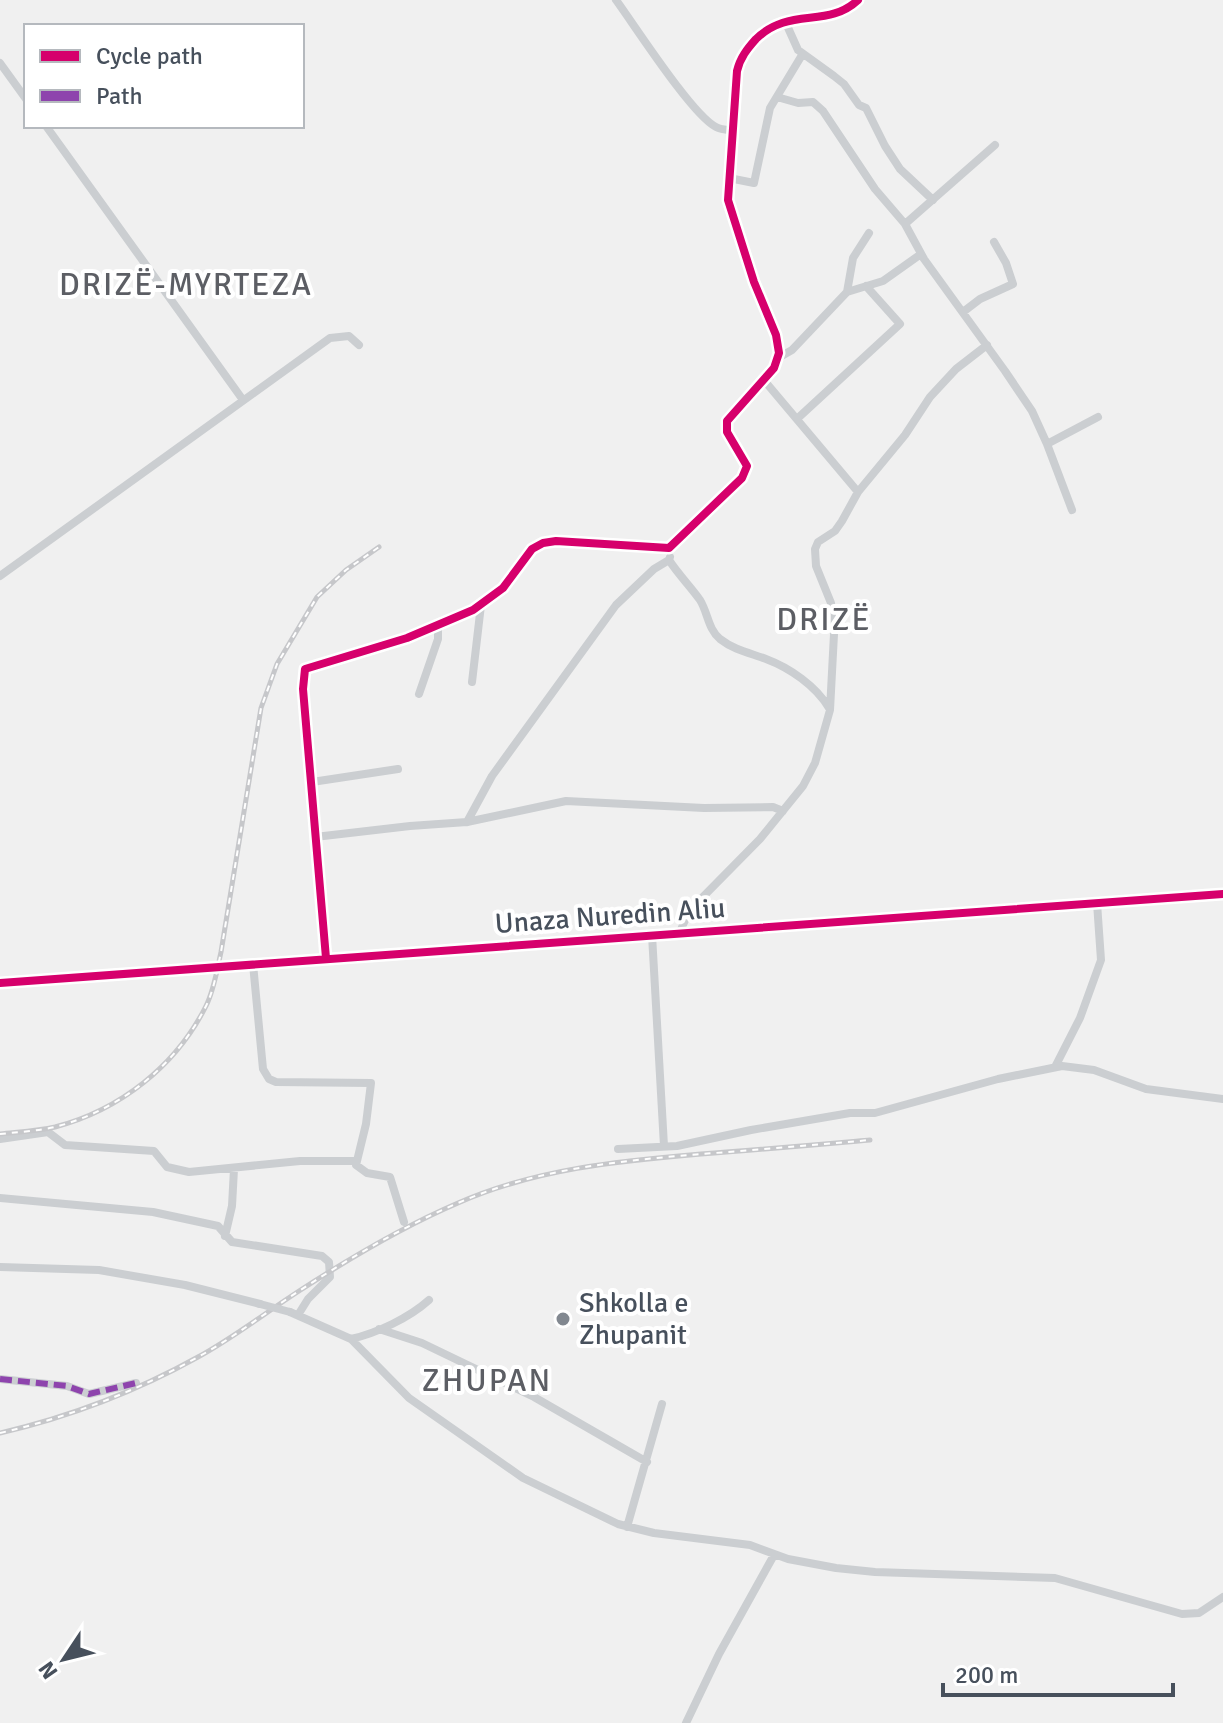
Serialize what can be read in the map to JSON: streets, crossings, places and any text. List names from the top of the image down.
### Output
{
  "streets": {
    "main road": ["Unaza Nuredin Aliu"]
  },
  "districts": ["DRIZË-MYRTEZA", "DRIZË", "ZHUPAN"],
  "places": ["Shkolla e Zhupanit"],
  "legend": ["Cycle path", "Path"],
  "scale_bar": "200 m",
  "north": "bottom left"
}
